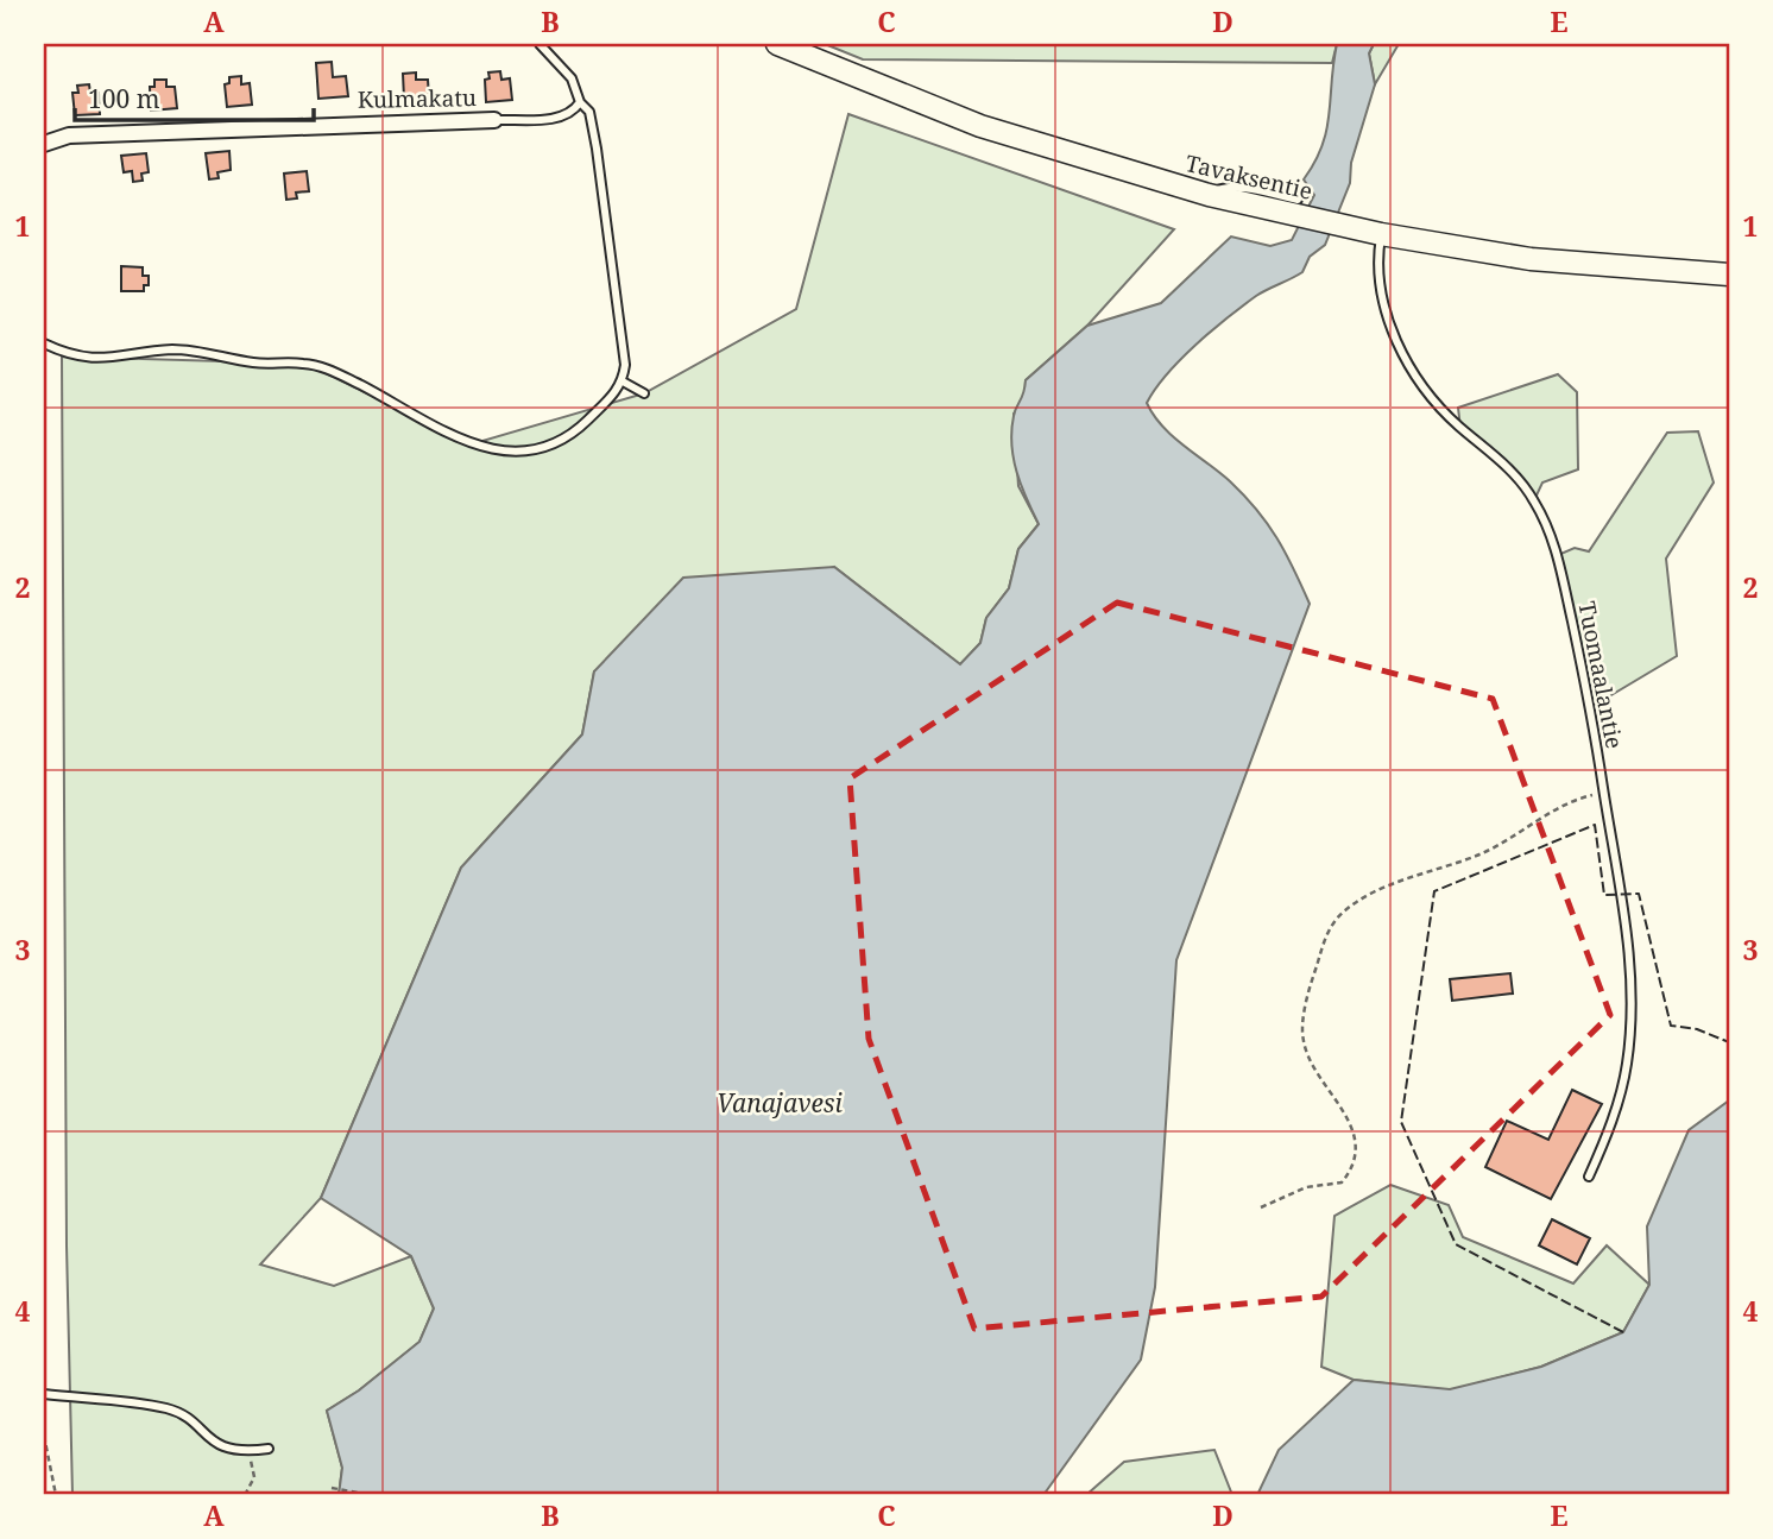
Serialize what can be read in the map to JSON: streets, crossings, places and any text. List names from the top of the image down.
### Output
{
  "streets": {
    "main road": ["Tavaksentie"],
    "street": ["Kulmakatu"],
    "lane": ["Tuomaalantie"]
  },
  "crossings": [
    ["Tavaksentie", "Tuomaalantie"]
  ],
  "water": ["Vanajavesi"],
  "scale_bar": "100 m",
  "grid": {
    "columns": [
      "A",
      "B",
      "C",
      "D",
      "E"
    ],
    "rows": [
      "1",
      "2",
      "3",
      "4"
    ]
  }
}
